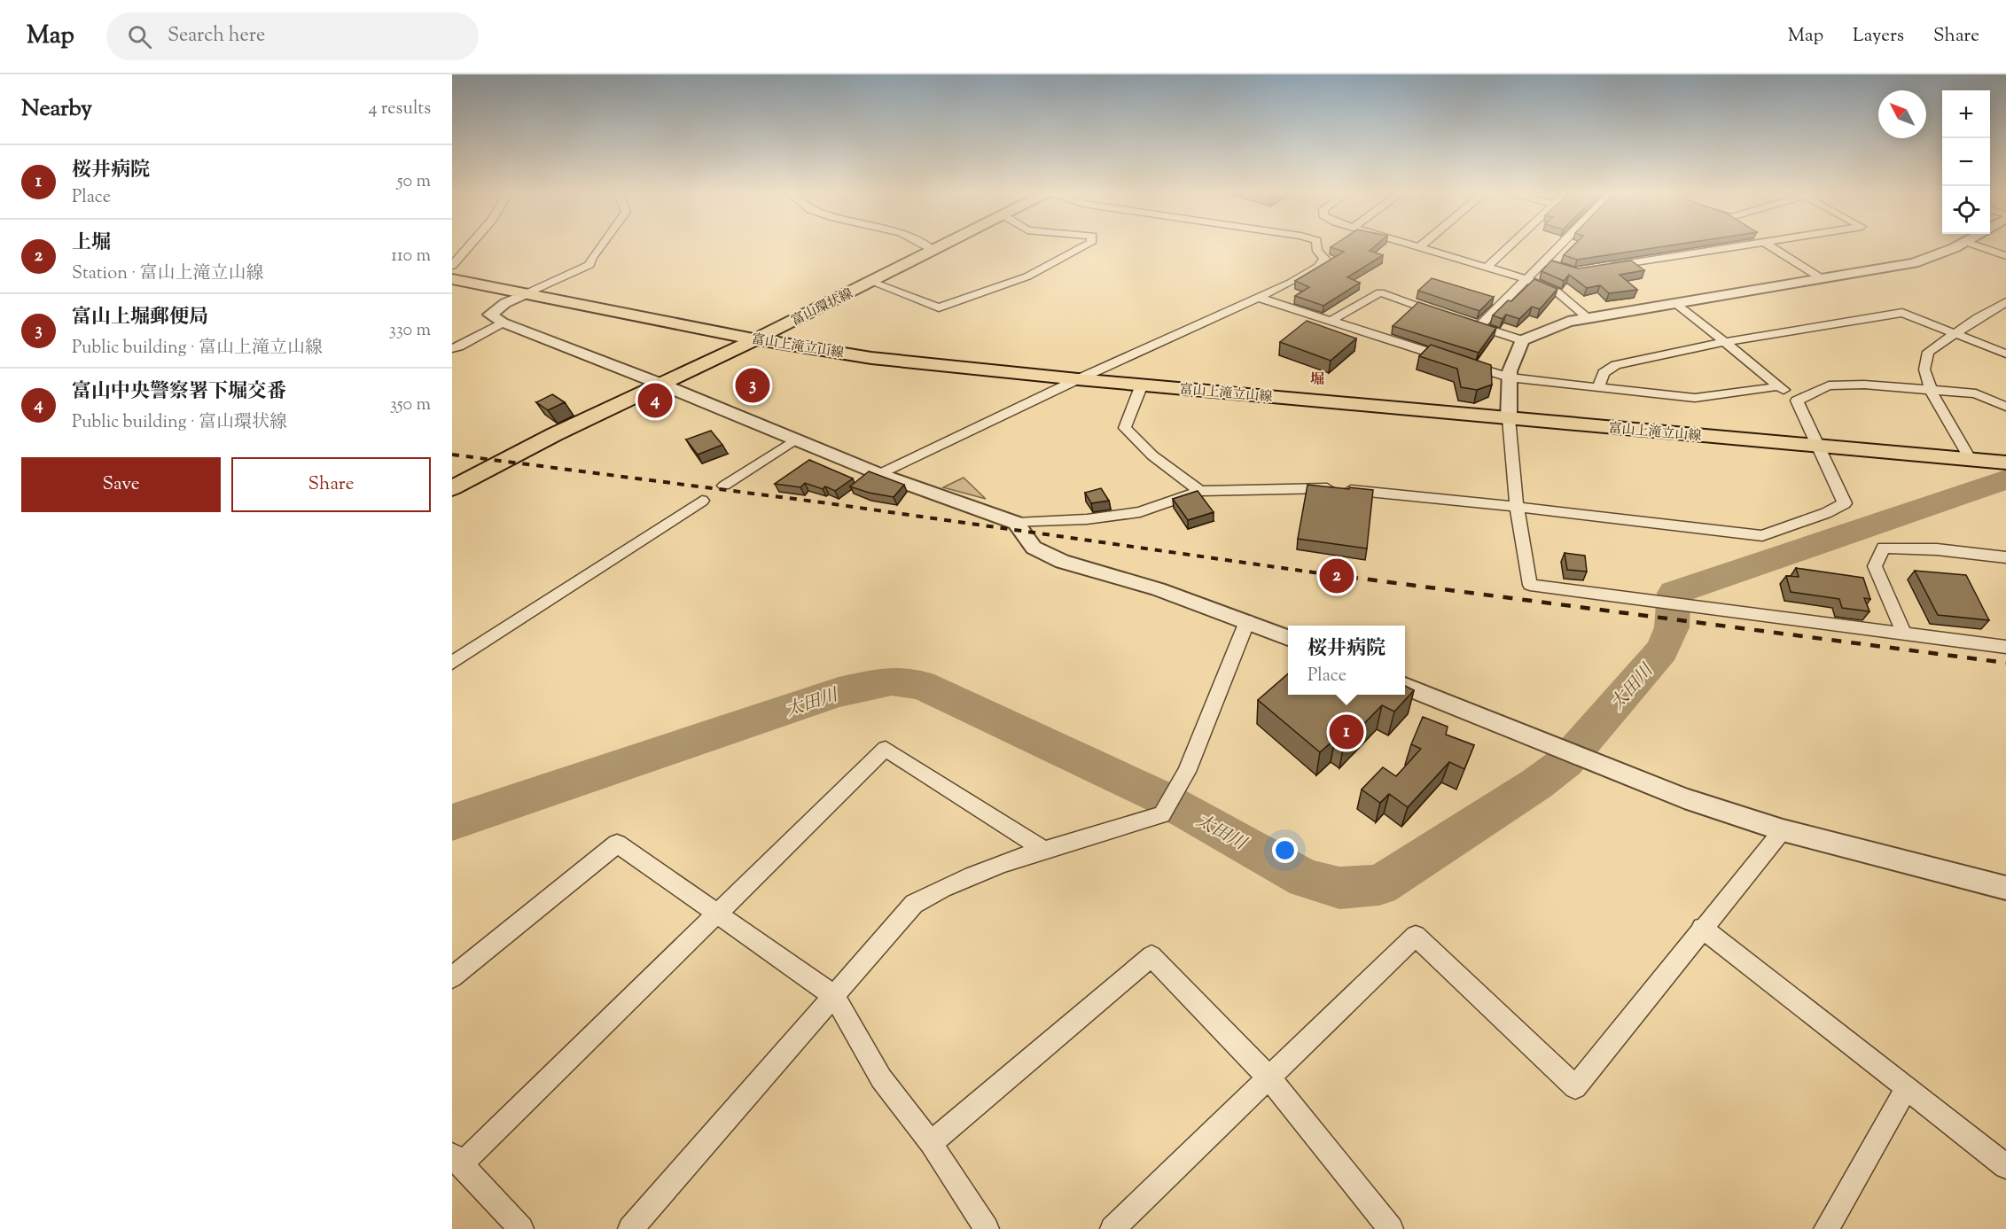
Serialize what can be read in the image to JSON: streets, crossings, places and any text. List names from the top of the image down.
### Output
{
  "streets": {
    "main road": ["富山環状線", "富山上滝立山線"]
  },
  "crossings": [
    ["富山環状線", "富山上滝立山線"]
  ],
  "districts": ["堀"],
  "water": ["太田川"],
  "north": "top left",
  "page": {
    "header": "Map",
    "search": "Search here",
    "nav": ["Map", "Layers", "Share"],
    "heading": ["Nearby", "4 results"],
    "map_buttons": ["+", "−"],
    "list": [
      {
        "mark": "1",
        "name": "桜井病院",
        "note": "Place",
        "value": "50 m"
      },
      {
        "mark": "2",
        "name": "上堀",
        "note": "Station · 富山上滝立山線",
        "value": "110 m"
      },
      {
        "mark": "3",
        "name": "富山上堀郵便局",
        "note": "Public building · 富山上滝立山線",
        "value": "330 m"
      },
      {
        "mark": "4",
        "name": "富山中央警察署下堀交番",
        "note": "Public building · 富山環状線",
        "value": "350 m"
      }
    ],
    "pins": [
      "3",
      "4",
      "2",
      "1"
    ],
    "buttons": ["Save", "Share"],
    "popup": ["桜井病院", "Place"]
  }
}
